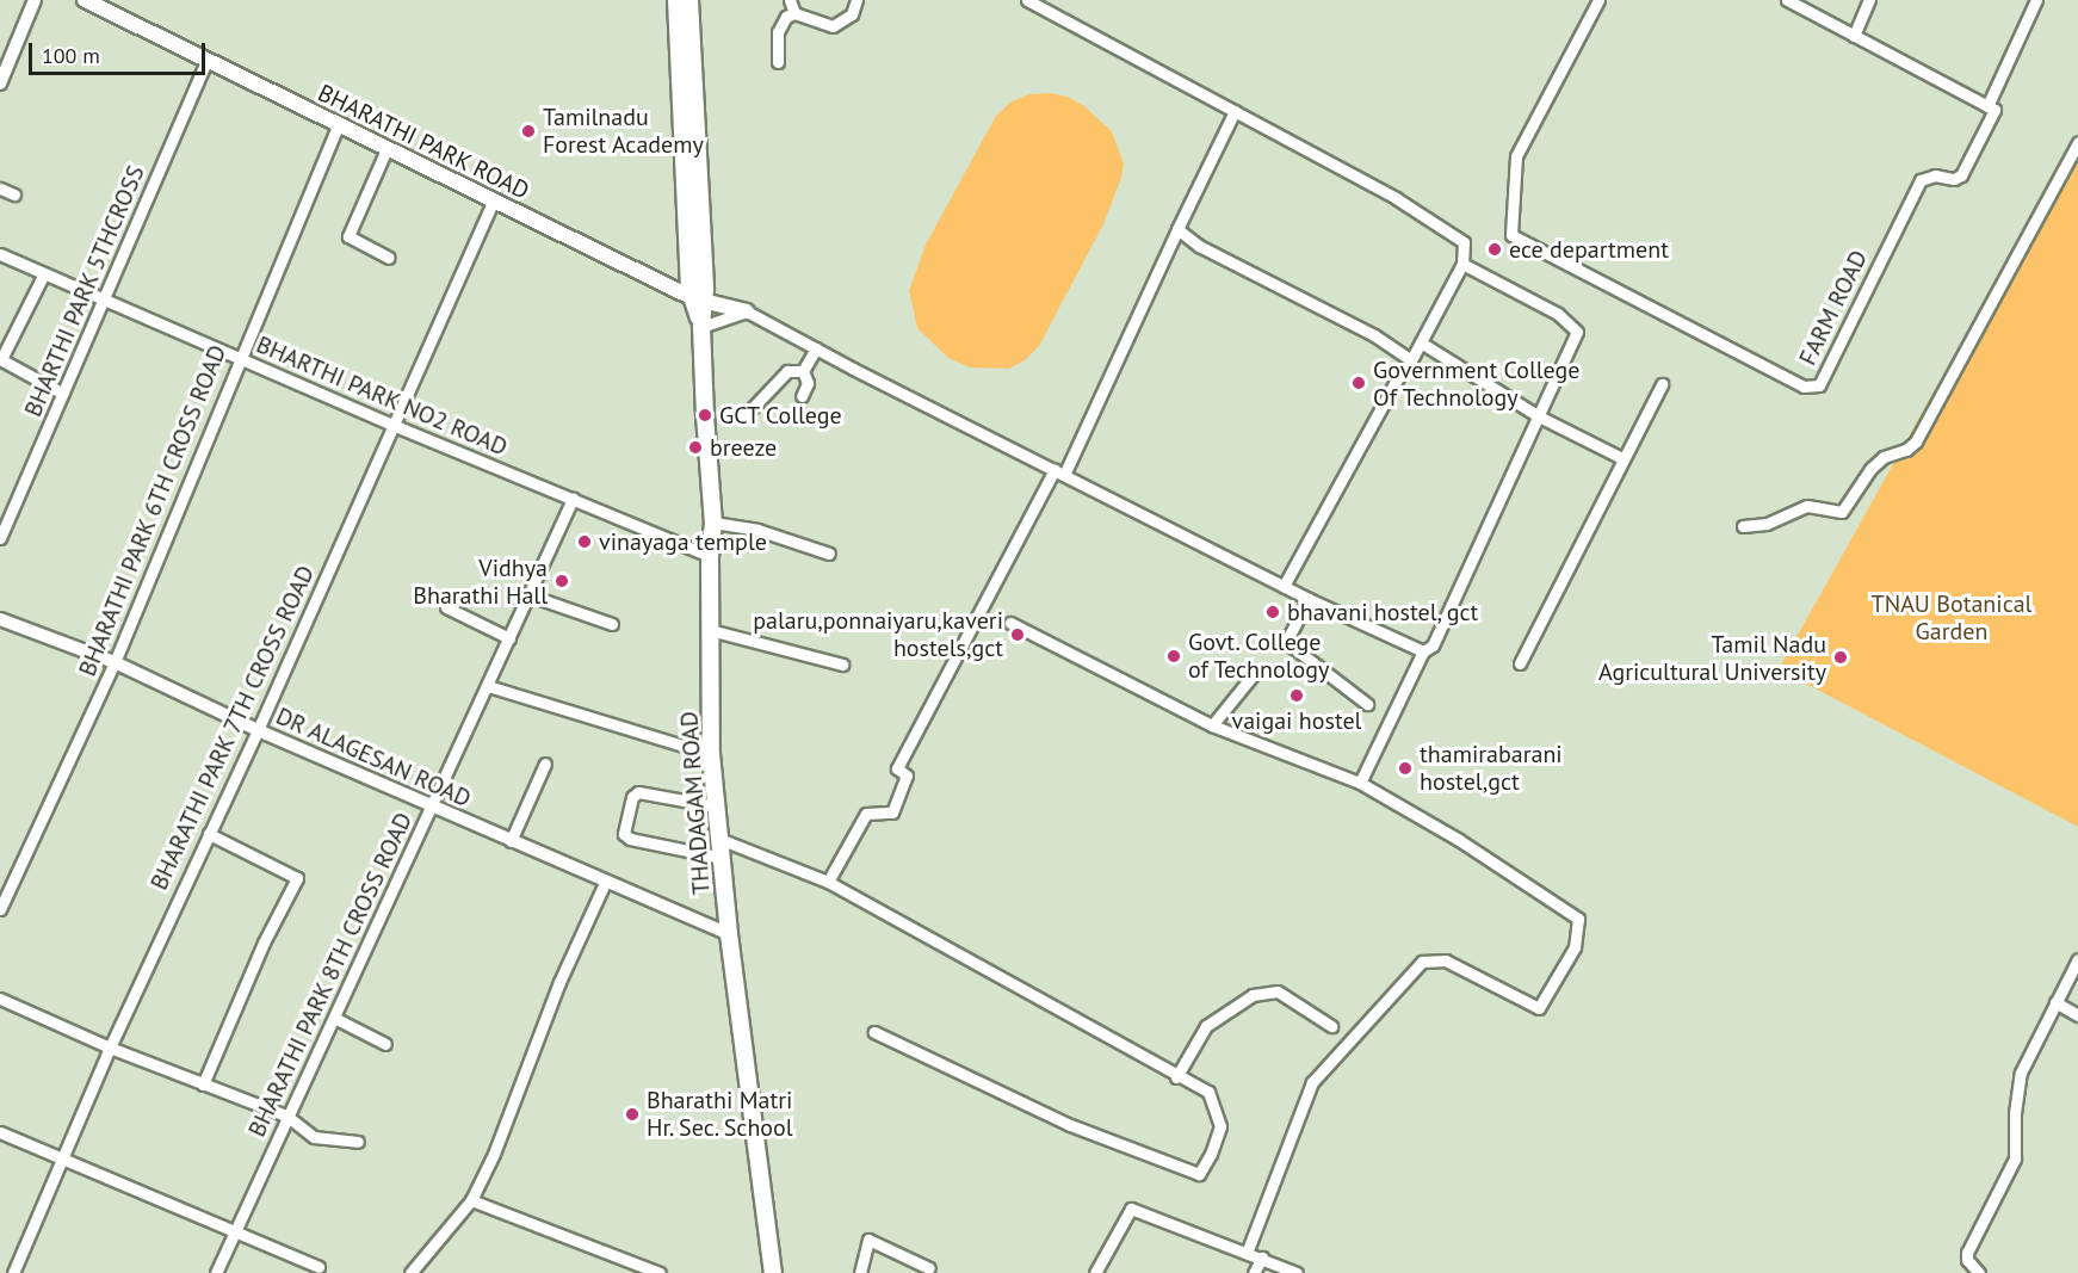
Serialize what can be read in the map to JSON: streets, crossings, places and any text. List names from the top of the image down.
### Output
{
  "streets": {
    "main road": ["BHARATHI PARK ROAD", "THADAGAM ROAD"],
    "street": [
      "BHARTHI PARK 5THCROSS",
      "FARM ROAD",
      "BHARTHI PARK NO2 ROAD",
      "BHARATHI PARK 6TH CROSS ROAD",
      "BHARATHI PARK 7TH CROSS ROAD",
      "DR ALAGESAN ROAD",
      "BHARATHI PARK 8TH CROSS ROAD"
    ]
  },
  "crossings": [
    ["BHARATHI PARK ROAD", "BHARTHI PARK 5THCROSS"],
    ["BHARATHI PARK ROAD", "BHARATHI PARK 6TH CROSS ROAD"],
    ["BHARATHI PARK ROAD", "BHARATHI PARK 7TH CROSS ROAD"],
    ["BHARATHI PARK ROAD", "THADAGAM ROAD"],
    ["BHARTHI PARK 5THCROSS", "BHARTHI PARK NO2 ROAD"],
    ["BHARTHI PARK NO2 ROAD", "BHARATHI PARK 6TH CROSS ROAD"],
    ["BHARTHI PARK NO2 ROAD", "BHARATHI PARK 7TH CROSS ROAD"],
    ["BHARTHI PARK NO2 ROAD", "THADAGAM ROAD"],
    ["BHARTHI PARK NO2 ROAD", "BHARATHI PARK 8TH CROSS ROAD"],
    ["BHARATHI PARK 6TH CROSS ROAD", "DR ALAGESAN ROAD"],
    ["BHARATHI PARK 7TH CROSS ROAD", "DR ALAGESAN ROAD"],
    ["DR ALAGESAN ROAD", "THADAGAM ROAD"],
    ["DR ALAGESAN ROAD", "BHARATHI PARK 8TH CROSS ROAD"]
  ],
  "parks": ["TNAU Botanical Garden"],
  "places": [
    "Tamilnadu Forest Academy",
    "ece department",
    "Government College Of Technology",
    "GCT College",
    "breeze",
    "vinayaga temple",
    "Vidhya Bharathi Hall",
    "bhavani hostel, gct",
    "palaru,ponnaiyaru,kaveri hostels,gct",
    "Govt. College of Technology",
    "Tamil Nadu Agricultural University",
    "vaigai hostel",
    "thamirabarani hostel,gct",
    "Bharathi Matri Hr. Sec. School"
  ],
  "scale_bar": "100 m"
}
